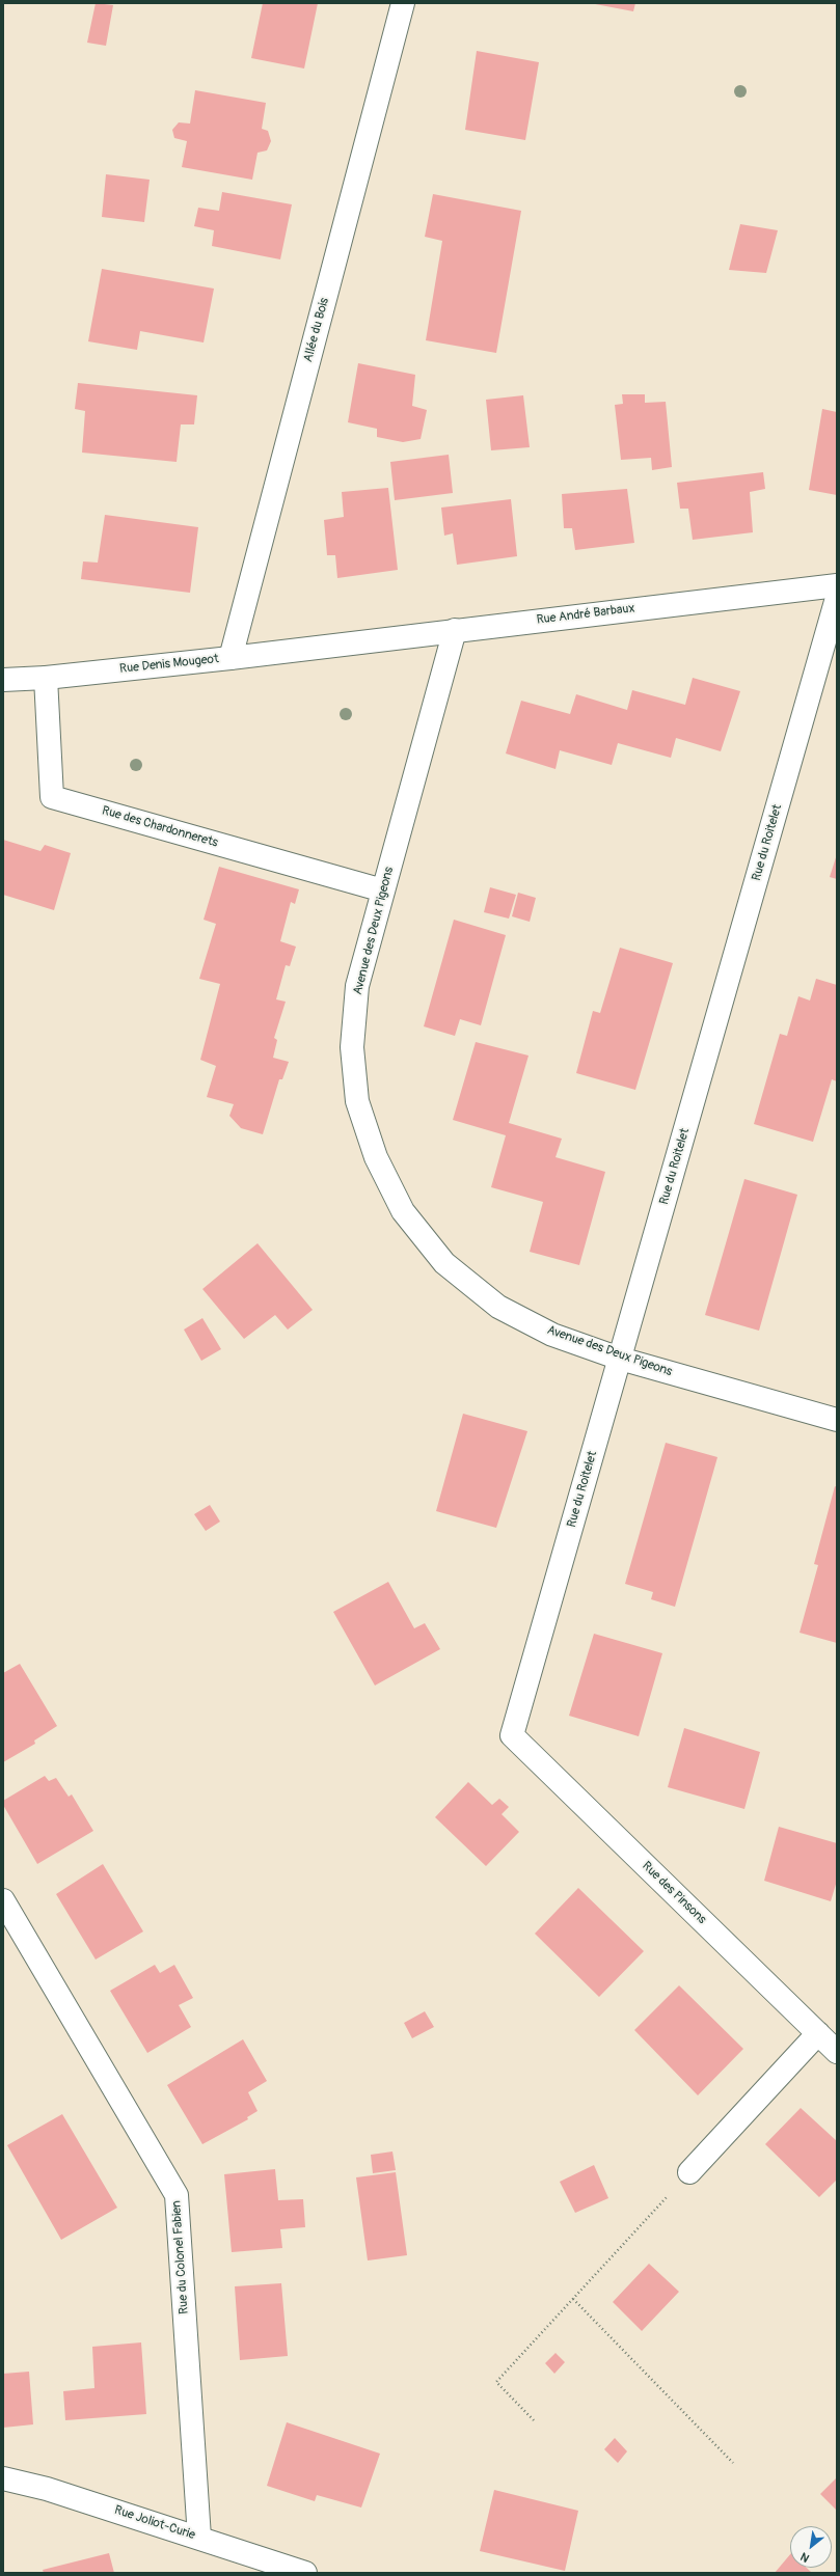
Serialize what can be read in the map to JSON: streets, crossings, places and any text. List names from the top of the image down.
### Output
{
  "streets": {
    "street": [
      "Allée du Bois",
      "Rue André Barbaux",
      "Rue Denis Mougeot",
      "Rue des Chardonnerets",
      "Rue du Roitelet",
      "Avenue des Deux Pigeons",
      "Rue des Pinsons",
      "Rue du Colonel Fabien",
      "Rue Joliot-Curie"
    ]
  },
  "crossings": [
    ["Allée du Bois", "Rue Denis Mougeot"],
    ["Rue André Barbaux", "Rue Denis Mougeot"],
    ["Rue André Barbaux", "Avenue des Deux Pigeons"],
    ["Rue Denis Mougeot", "Rue des Chardonnerets"],
    ["Rue des Chardonnerets", "Avenue des Deux Pigeons"],
    ["Rue du Roitelet", "Avenue des Deux Pigeons"],
    ["Rue du Roitelet", "Rue des Pinsons"],
    ["Rue du Colonel Fabien", "Rue Joliot-Curie"]
  ],
  "north": "bottom left"
}
